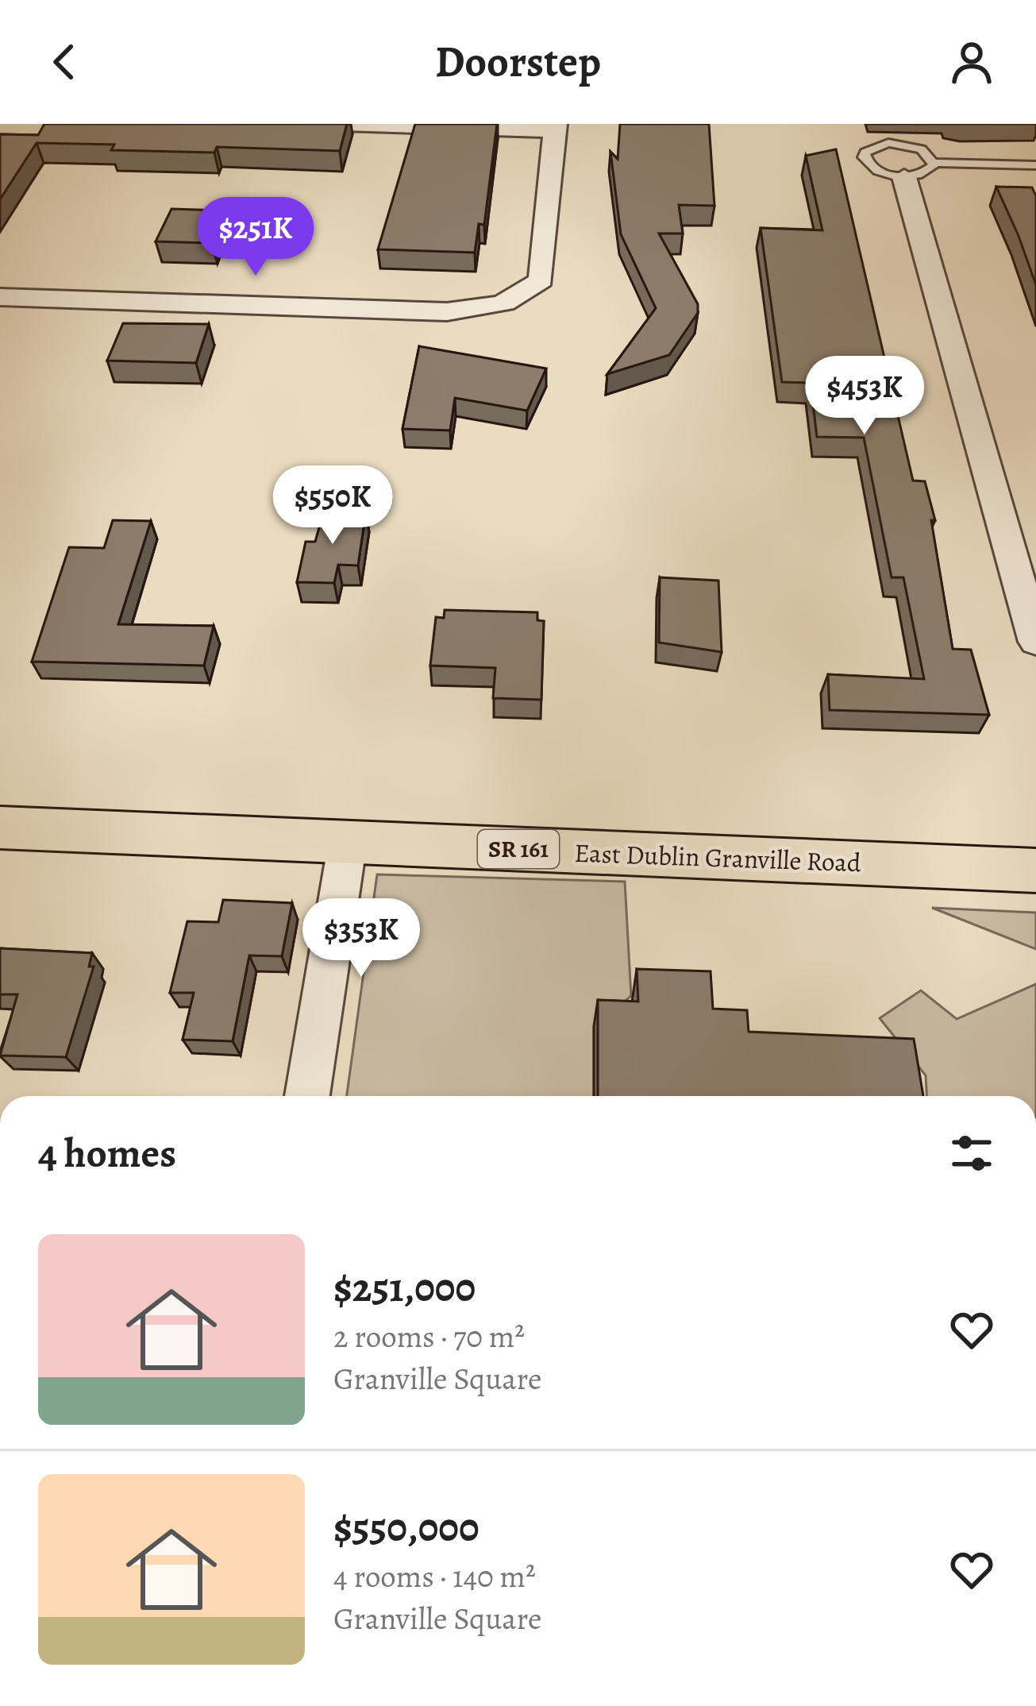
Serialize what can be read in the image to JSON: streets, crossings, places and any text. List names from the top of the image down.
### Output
{
  "streets": {
    "main road": ["SR 161", "East Dublin Granville Road"]
  },
  "page": {
    "header": "Doorstep",
    "price": [
      "$251K",
      "$453K",
      "$550K",
      "$353K"
    ],
    "heading": "4 homes",
    "list": [
      {
        "name": "$251,000",
        "note": "2 rooms · 70 m² · Granville Square"
      },
      {
        "name": "$550,000",
        "note": "4 rooms · 140 m² · Granville Square"
      }
    ]
  }
}
